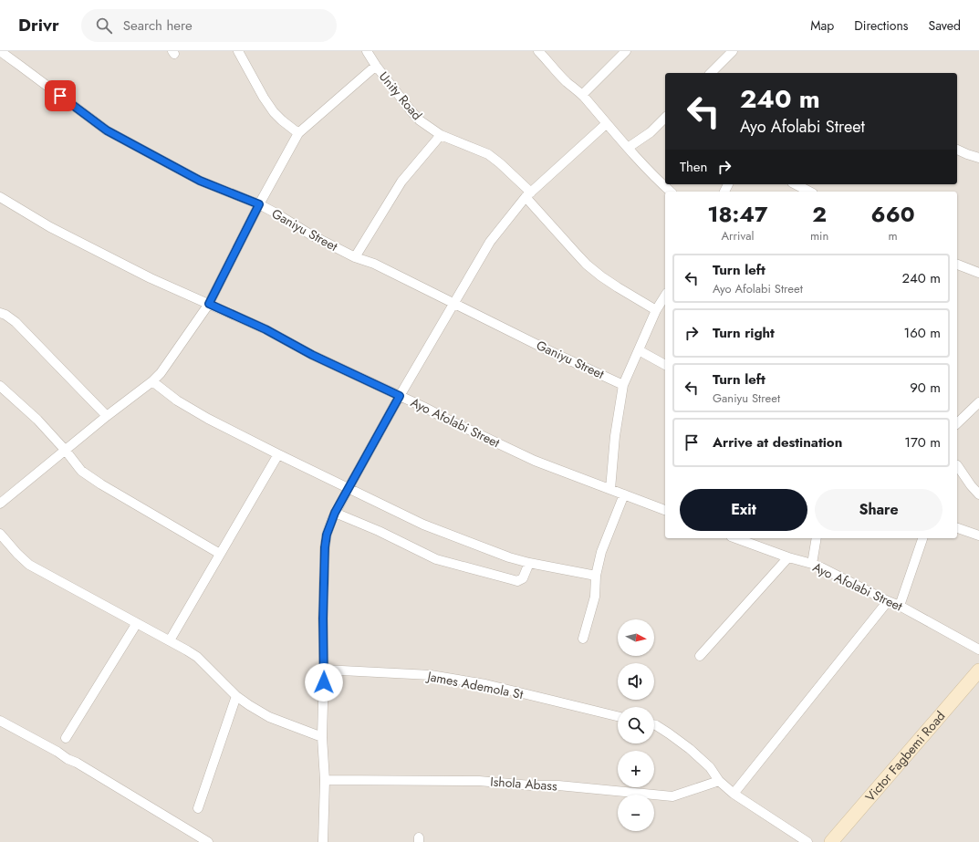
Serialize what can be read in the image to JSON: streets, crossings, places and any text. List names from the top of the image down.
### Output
{
  "streets": {
    "street": [
      "Unity Road",
      "Ganiyu Street",
      "Ayo Afolabi Street",
      "James Ademola St",
      "Victor Fagbemi Road",
      "Ishola Abass"
    ]
  },
  "north": "right",
  "page": {
    "header": "Drivr",
    "search": "Search here",
    "nav": ["Map", "Directions", "Saved"],
    "turn": ["240 m", "Ayo Afolabi Street"],
    "then": "Then",
    "eta": [
      "18:47",
      "Arrival",
      "2",
      "min",
      "660",
      "m"
    ],
    "list": [
      {
        "name": "Turn left",
        "note": "Ayo Afolabi Street",
        "value": "240 m"
      },
      {
        "name": "Turn right",
        "value": "160 m"
      },
      {
        "name": "Turn left",
        "note": "Ganiyu Street",
        "value": "90 m"
      },
      {
        "name": "Arrive at destination",
        "value": "170 m"
      }
    ],
    "buttons": ["Exit", "Share"],
    "map_buttons": ["+", "−"]
  }
}
